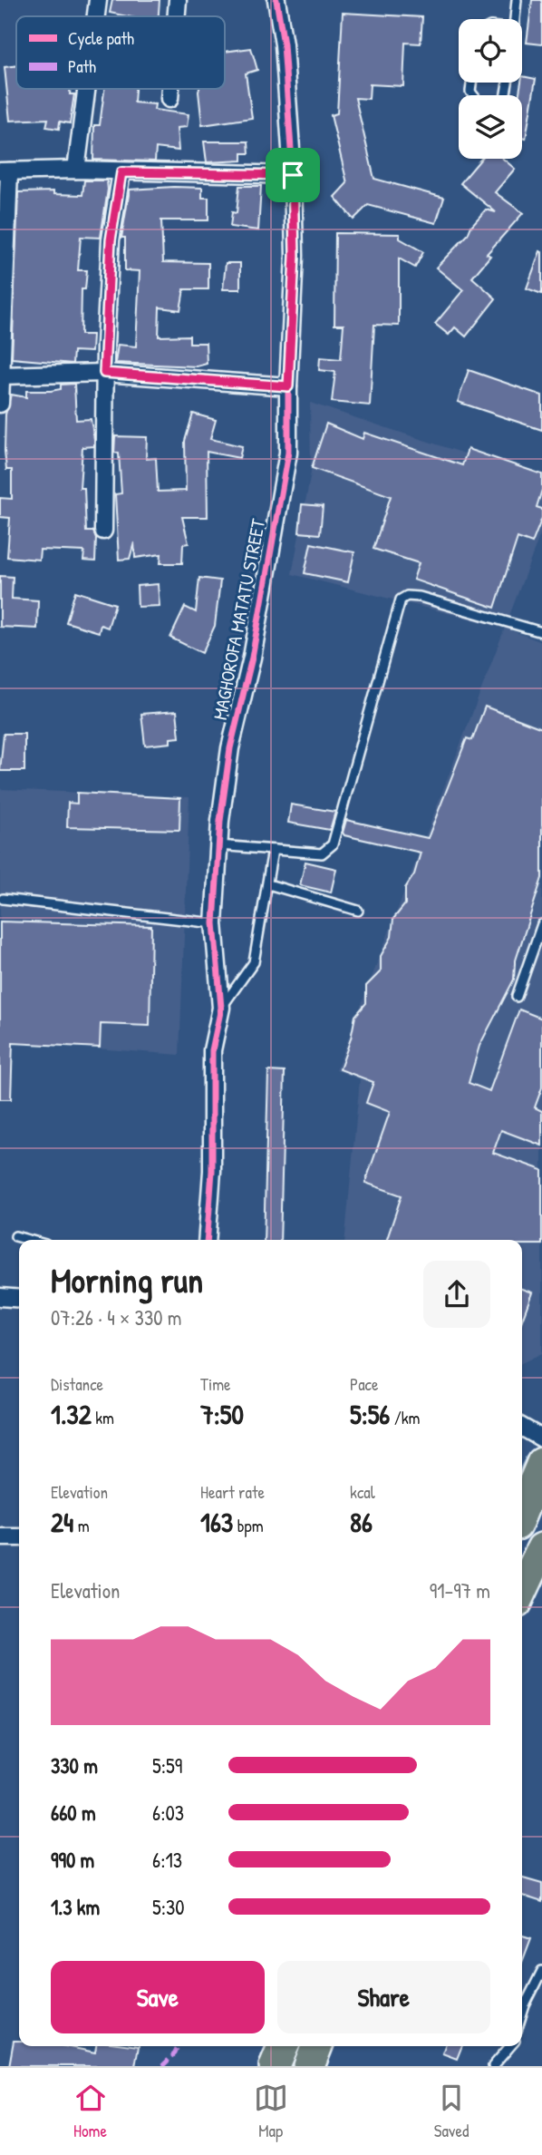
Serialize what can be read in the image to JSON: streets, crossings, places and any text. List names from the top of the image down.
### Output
{
  "streets": {
    "street": ["MAGHOROFA MATATU STREET"]
  },
  "legend": ["Cycle path", "Path"],
  "page": {
    "heading": ["Morning run", "07:26 · 4 × 330 m"],
    "stats": [
      ["Distance", "1.32 km"],
      ["Time", "7:50"],
      ["Pace", "5:56 /km"],
      ["Elevation", "24 m"],
      ["Heart rate", "163 bpm"],
      ["kcal", "86"]
    ],
    "chart": ["Elevation", "91–97 m"],
    "list": [
      {
        "name": "330 m",
        "note": "5:59"
      },
      {
        "name": "660 m",
        "note": "6:03"
      },
      {
        "name": "990 m",
        "note": "6:13"
      },
      {
        "name": "1.3 km",
        "note": "5:30"
      }
    ],
    "buttons": ["Save", "Share"],
    "tabs": ["Home", "Map", "Saved"]
  }
}
